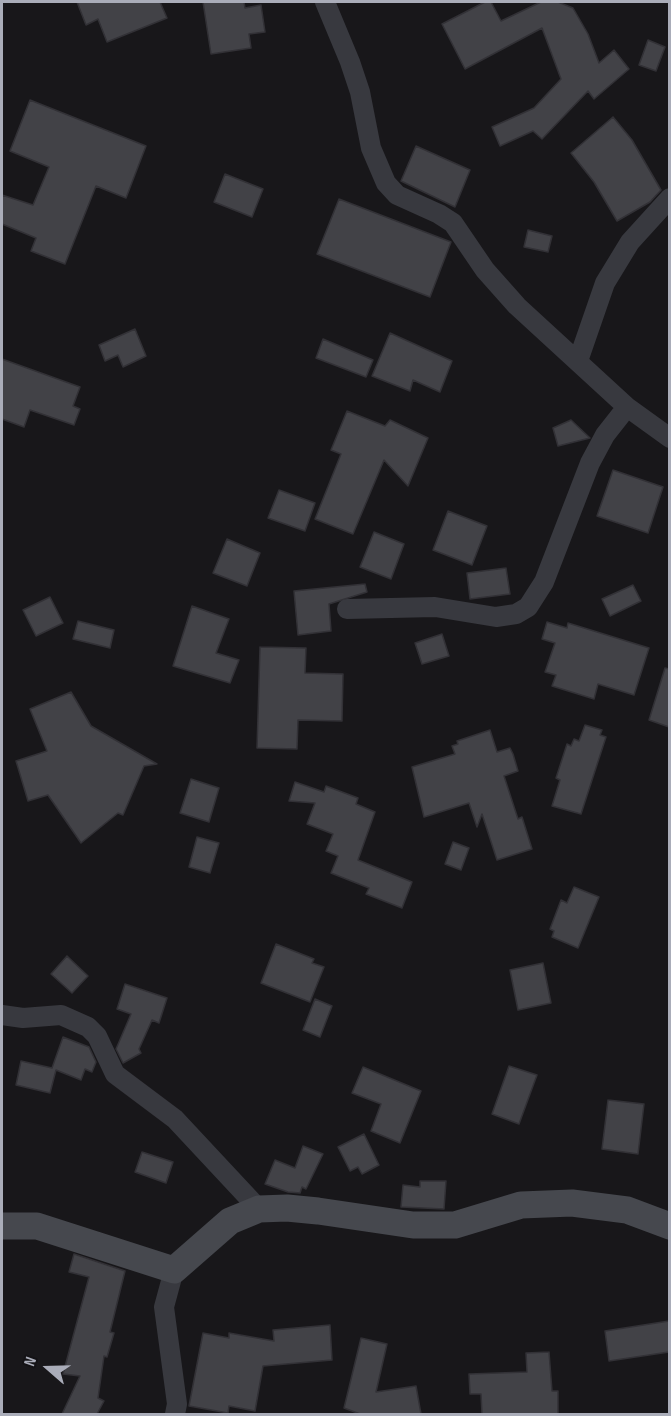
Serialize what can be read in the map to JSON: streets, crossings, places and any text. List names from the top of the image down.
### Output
{
  "north": "left"
}
